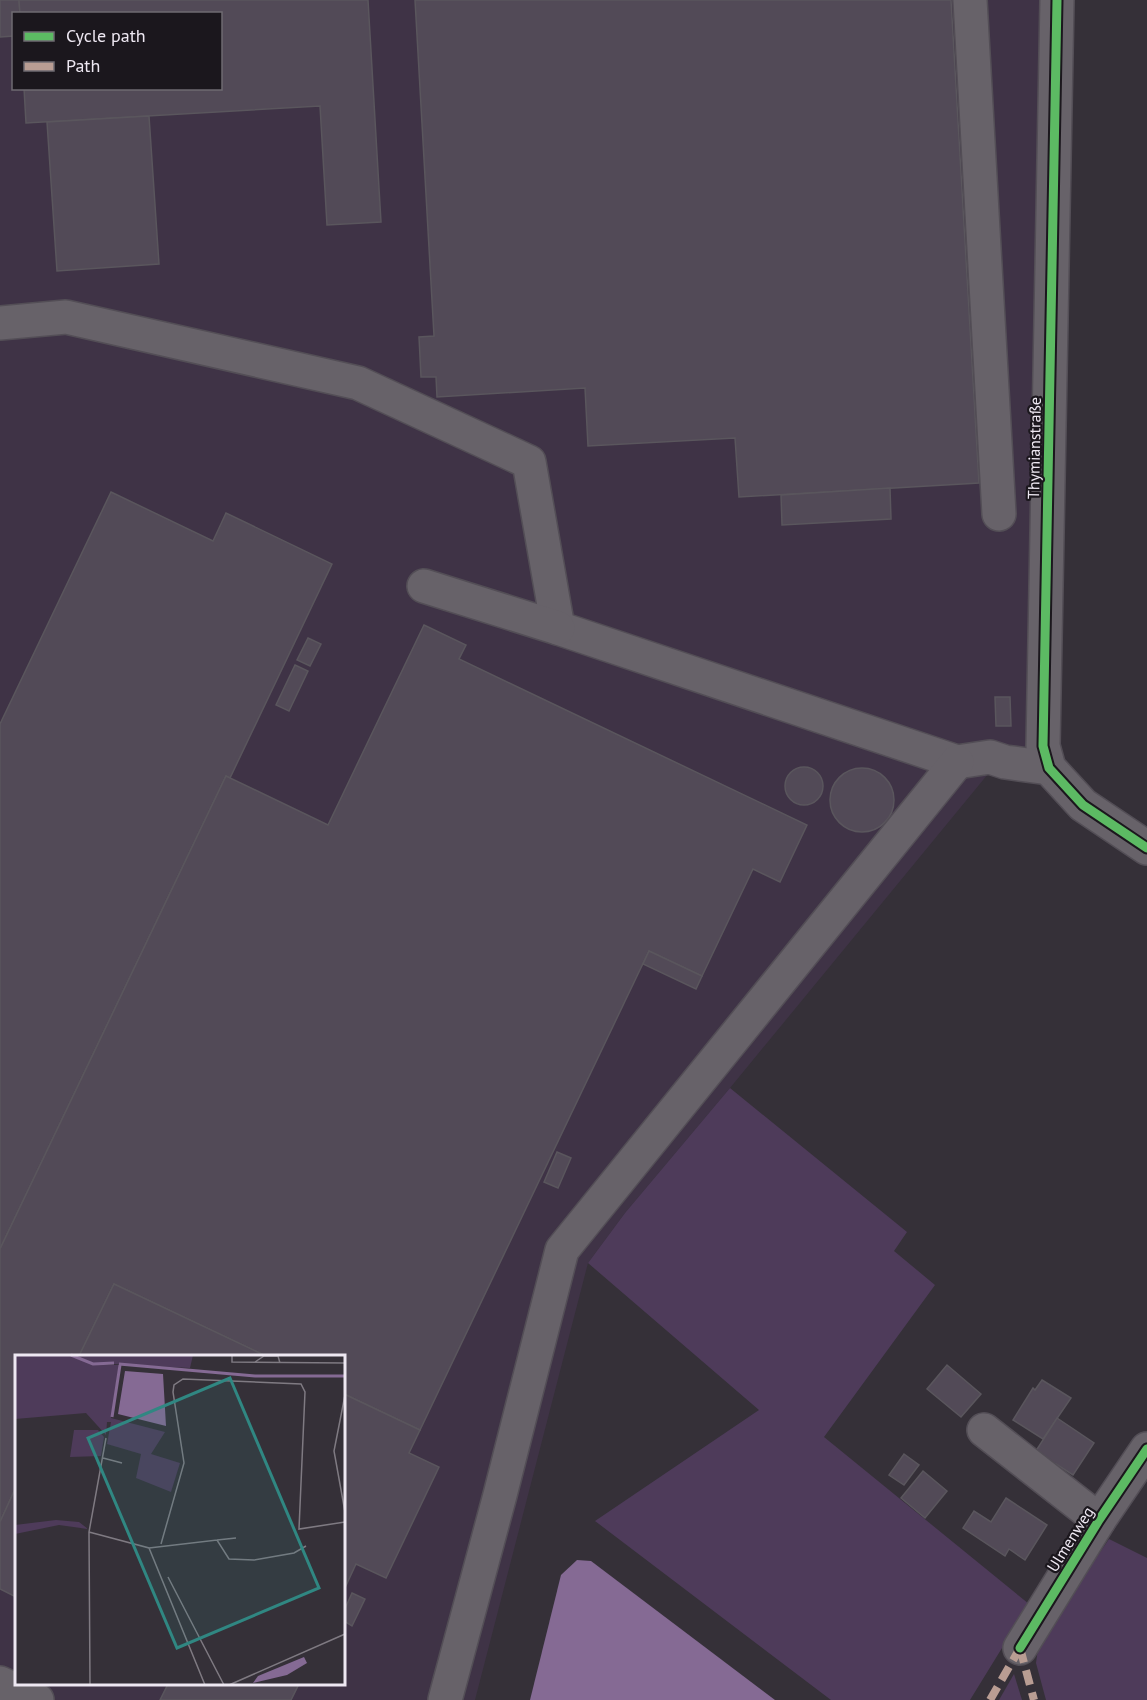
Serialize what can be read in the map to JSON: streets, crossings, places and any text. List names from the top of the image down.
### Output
{
  "streets": {
    "street": ["Thymianstraße", "Ulmenweg"]
  },
  "legend": ["Cycle path", "Path"]
}
